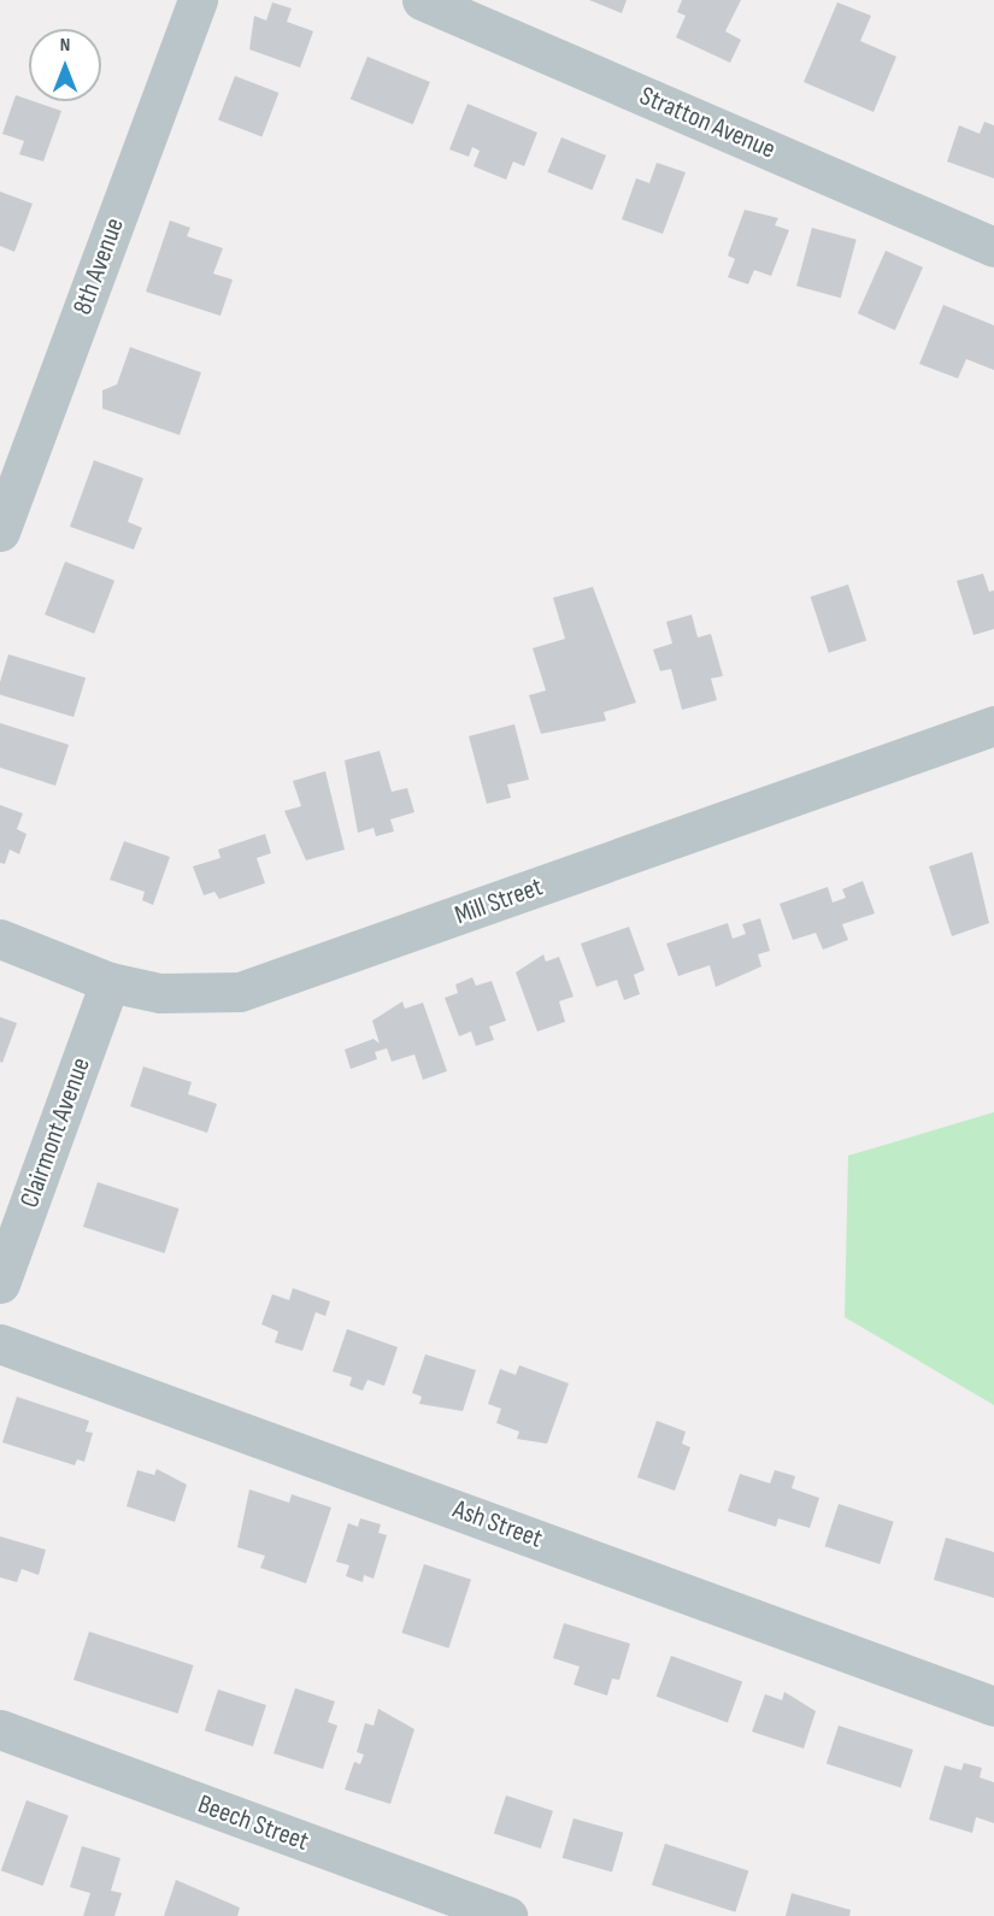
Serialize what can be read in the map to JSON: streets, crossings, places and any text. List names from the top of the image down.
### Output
{
  "streets": {
    "street": [
      "Stratton Avenue",
      "8th Avenue",
      "Mill Street",
      "Clairmont Avenue",
      "Ash Street",
      "Beech Street"
    ]
  },
  "crossings": [
    ["Mill Street", "Clairmont Avenue"]
  ],
  "north": "top"
}
